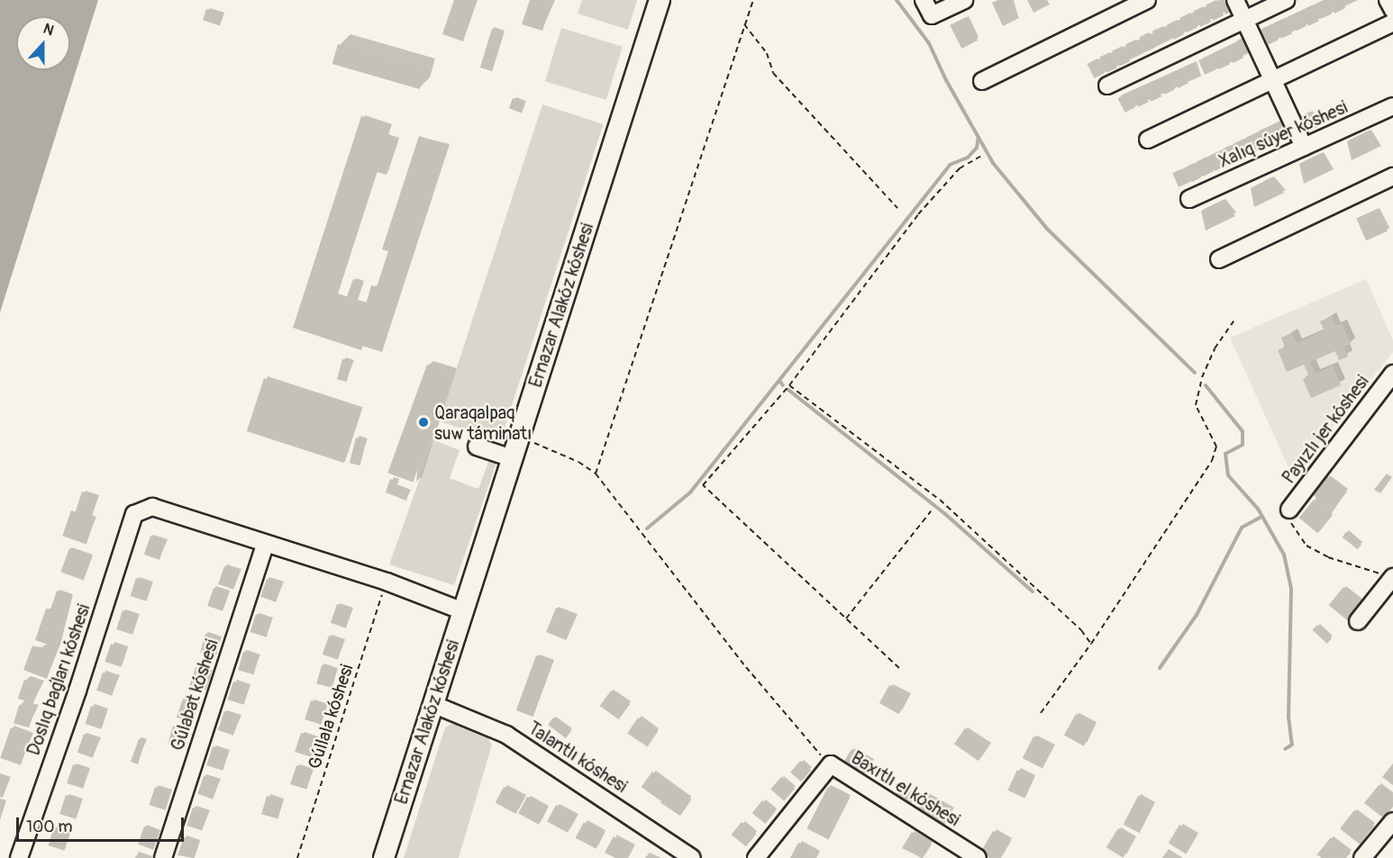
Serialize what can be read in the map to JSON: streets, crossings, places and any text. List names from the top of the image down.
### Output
{
  "streets": {
    "main road": ["Ernazar Alakóz kóshesi"],
    "street": [
      "Xalıq súyer kóshesi",
      "Payızlı jer kóshesi",
      "Doslıq baǵları kóshesi",
      "Gúlabat kóshesi",
      "Talantlı kóshesi",
      "Baxıtlı el kóshesi"
    ],
    "path": ["Gúllala kóshesi"]
  },
  "crossings": [
    ["Ernazar Alakóz kóshesi", "Talantlı kóshesi"],
    ["Doslıq baǵları kóshesi", "Gúlabat kóshesi"]
  ],
  "places": ["Qaraqalpaq suw táminatı"],
  "scale_bar": "100 m",
  "north": "top"
}
